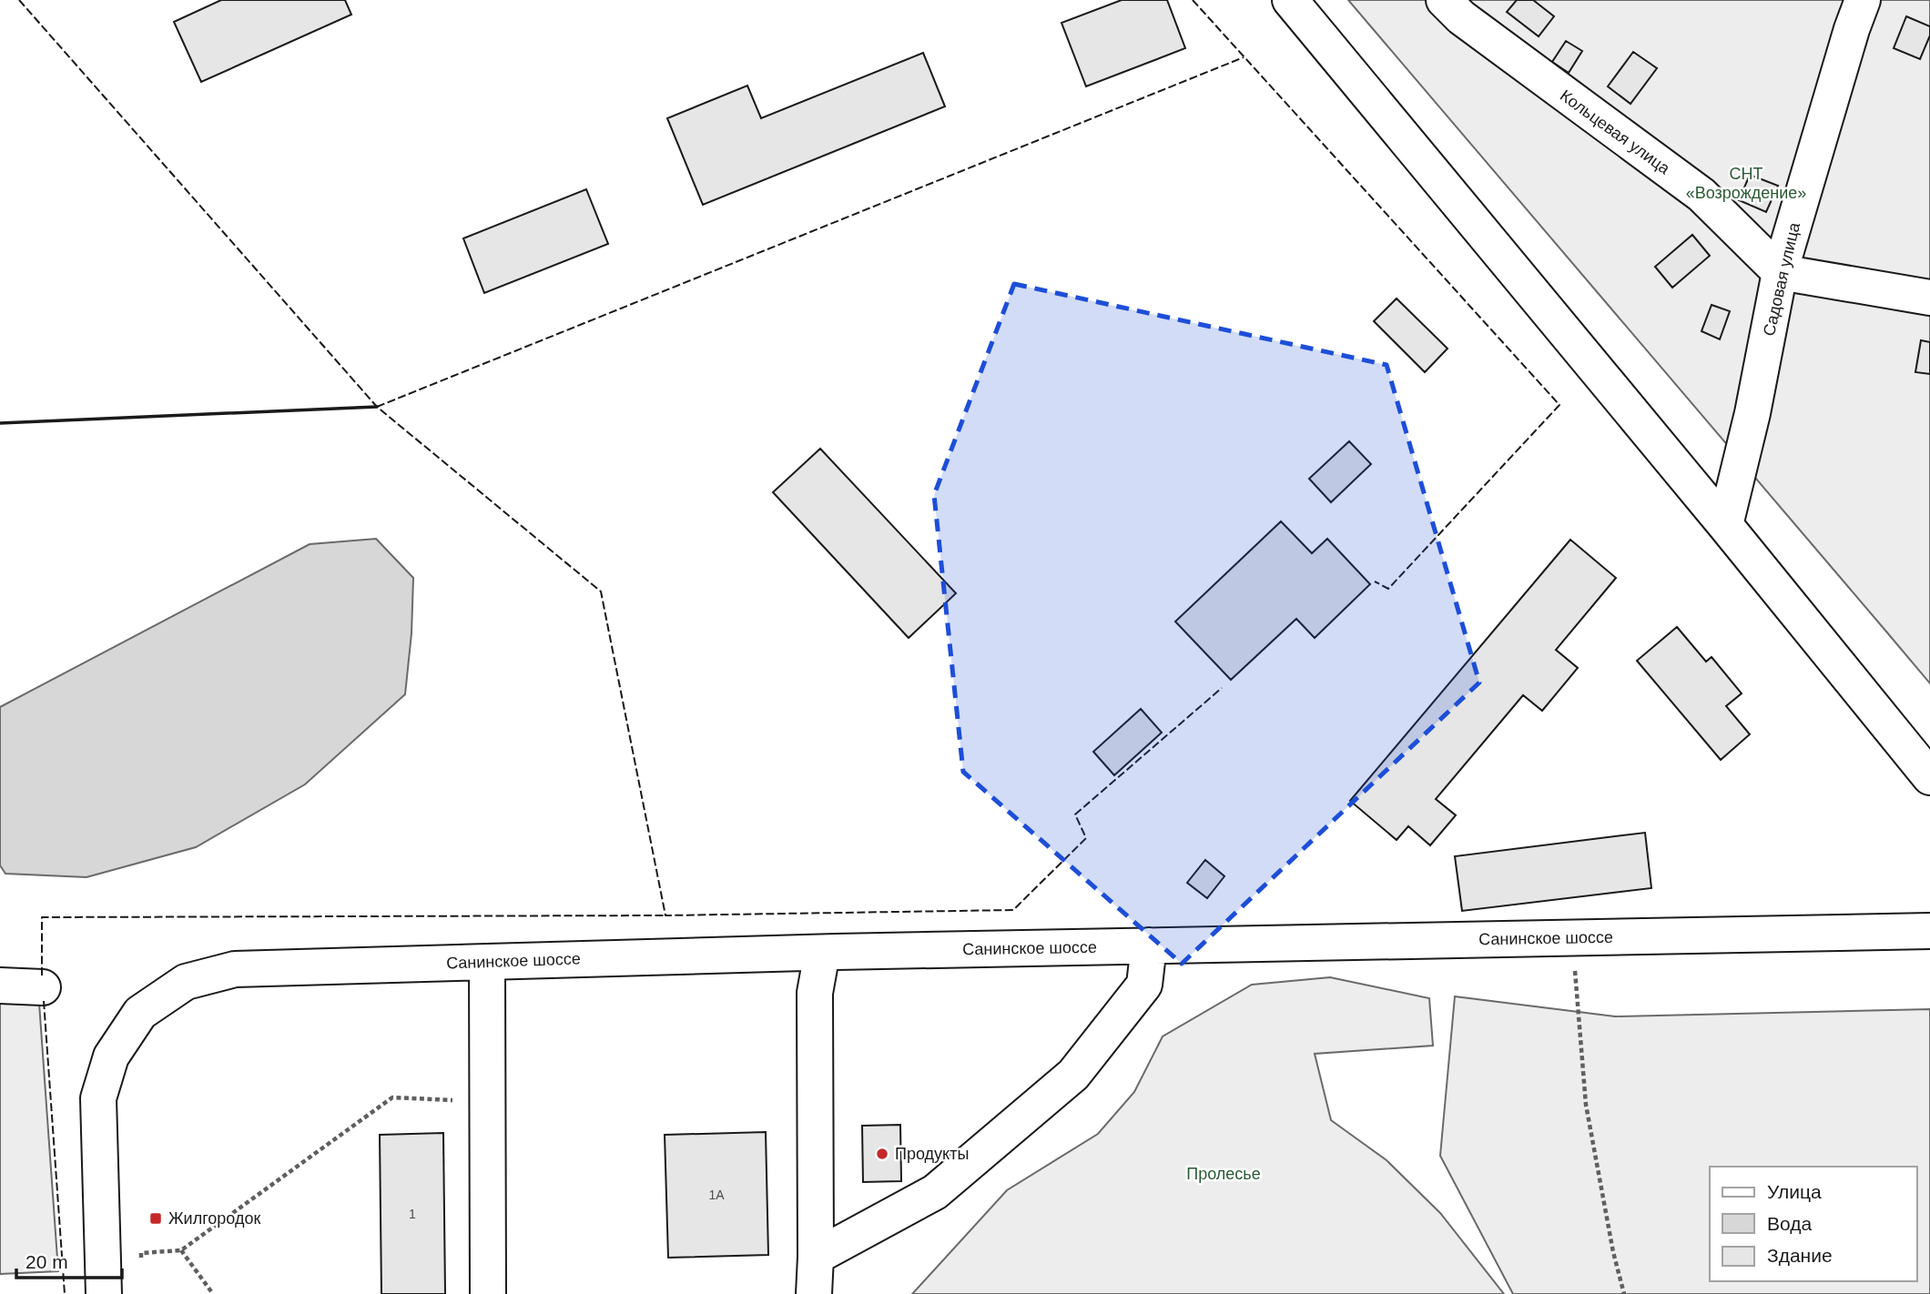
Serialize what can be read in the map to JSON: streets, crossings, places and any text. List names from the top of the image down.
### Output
{
  "streets": {
    "street": ["Кольцевая улица", "Садовая улица", "Санинское шоссе"]
  },
  "crossings": [
    ["Кольцевая улица", "Садовая улица"]
  ],
  "parks": ["СНТ «Возрождение»", "Пролесье"],
  "places": {
    "other": ["Продукты"],
    "transit": ["Жилгородок"]
  },
  "house_numbers": ["1А", "1"],
  "legend": ["Улица", "Вода", "Здание"],
  "scale_bar": "20 m"
}
